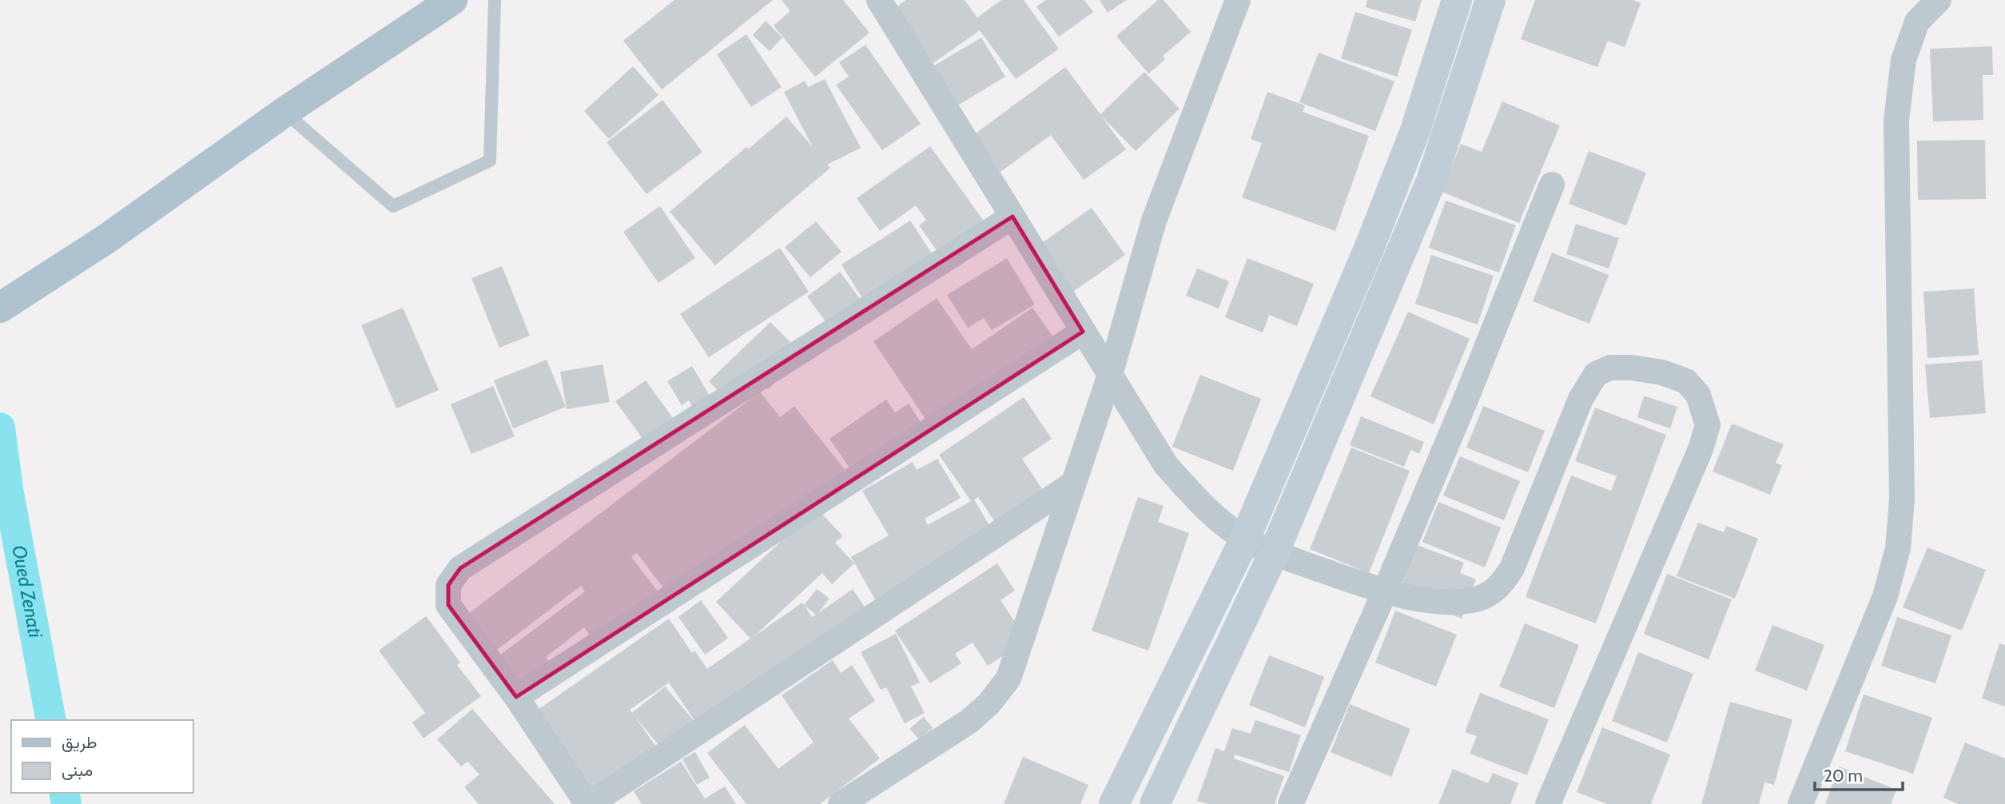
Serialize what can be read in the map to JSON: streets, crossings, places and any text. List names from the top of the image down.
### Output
{
  "water": ["Oued Zenati"],
  "legend": ["طريق", "مبنى"],
  "scale_bar": "20 m"
}
